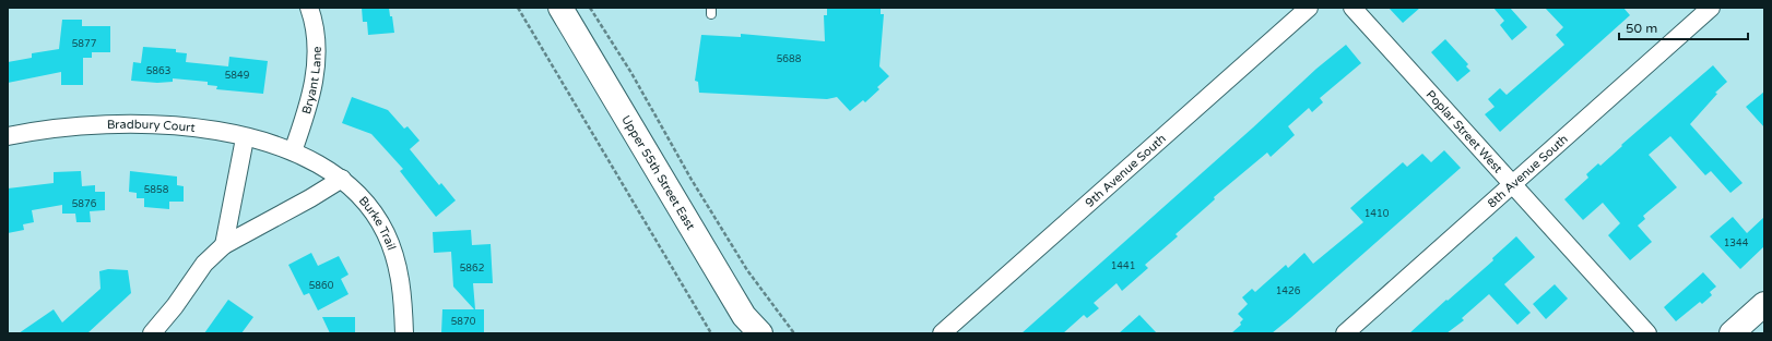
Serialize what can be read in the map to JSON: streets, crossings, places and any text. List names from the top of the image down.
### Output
{
  "streets": {
    "street": [
      "Bryant Lane",
      "Bradbury Court",
      "Poplar Street West",
      "9th Avenue South",
      "8th Avenue South",
      "Upper 55th Street East",
      "Burke Trail"
    ]
  },
  "crossings": [
    ["Bryant Lane", "Bradbury Court"],
    ["Bryant Lane", "Burke Trail"],
    ["Bradbury Court", "Burke Trail"],
    ["Poplar Street West", "8th Avenue South"]
  ],
  "house_numbers": [
    "5877",
    "5688",
    "5863",
    "5849",
    "5858",
    "5876",
    "1410",
    "1344",
    "1441",
    "5862",
    "5860",
    "1426",
    "5870"
  ],
  "scale_bar": "50 m"
}
